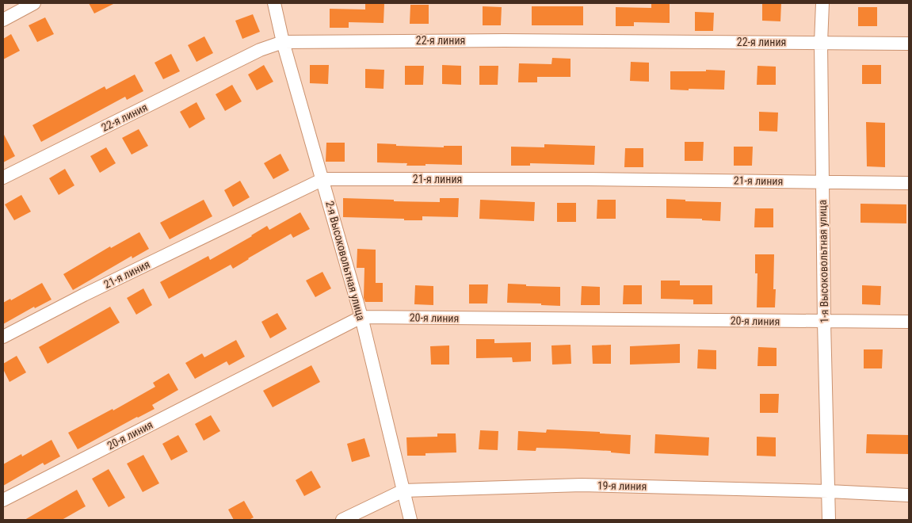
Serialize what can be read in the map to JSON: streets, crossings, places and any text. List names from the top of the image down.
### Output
{
  "streets": {
    "street": [
      "22-я линия",
      "21-я линия",
      "2-я Высоковольтная улица",
      "1-я Высоковольтная улица",
      "20-я линия",
      "19-я линия"
    ]
  },
  "crossings": [
    ["22-я линия", "2-я Высоковольтная улица"],
    ["22-я линия", "1-я Высоковольтная улица"],
    ["21-я линия", "2-я Высоковольтная улица"],
    ["21-я линия", "1-я Высоковольтная улица"],
    ["2-я Высоковольтная улица", "20-я линия"],
    ["2-я Высоковольтная улица", "19-я линия"],
    ["1-я Высоковольтная улица", "20-я линия"],
    ["1-я Высоковольтная улица", "19-я линия"]
  ]
}
